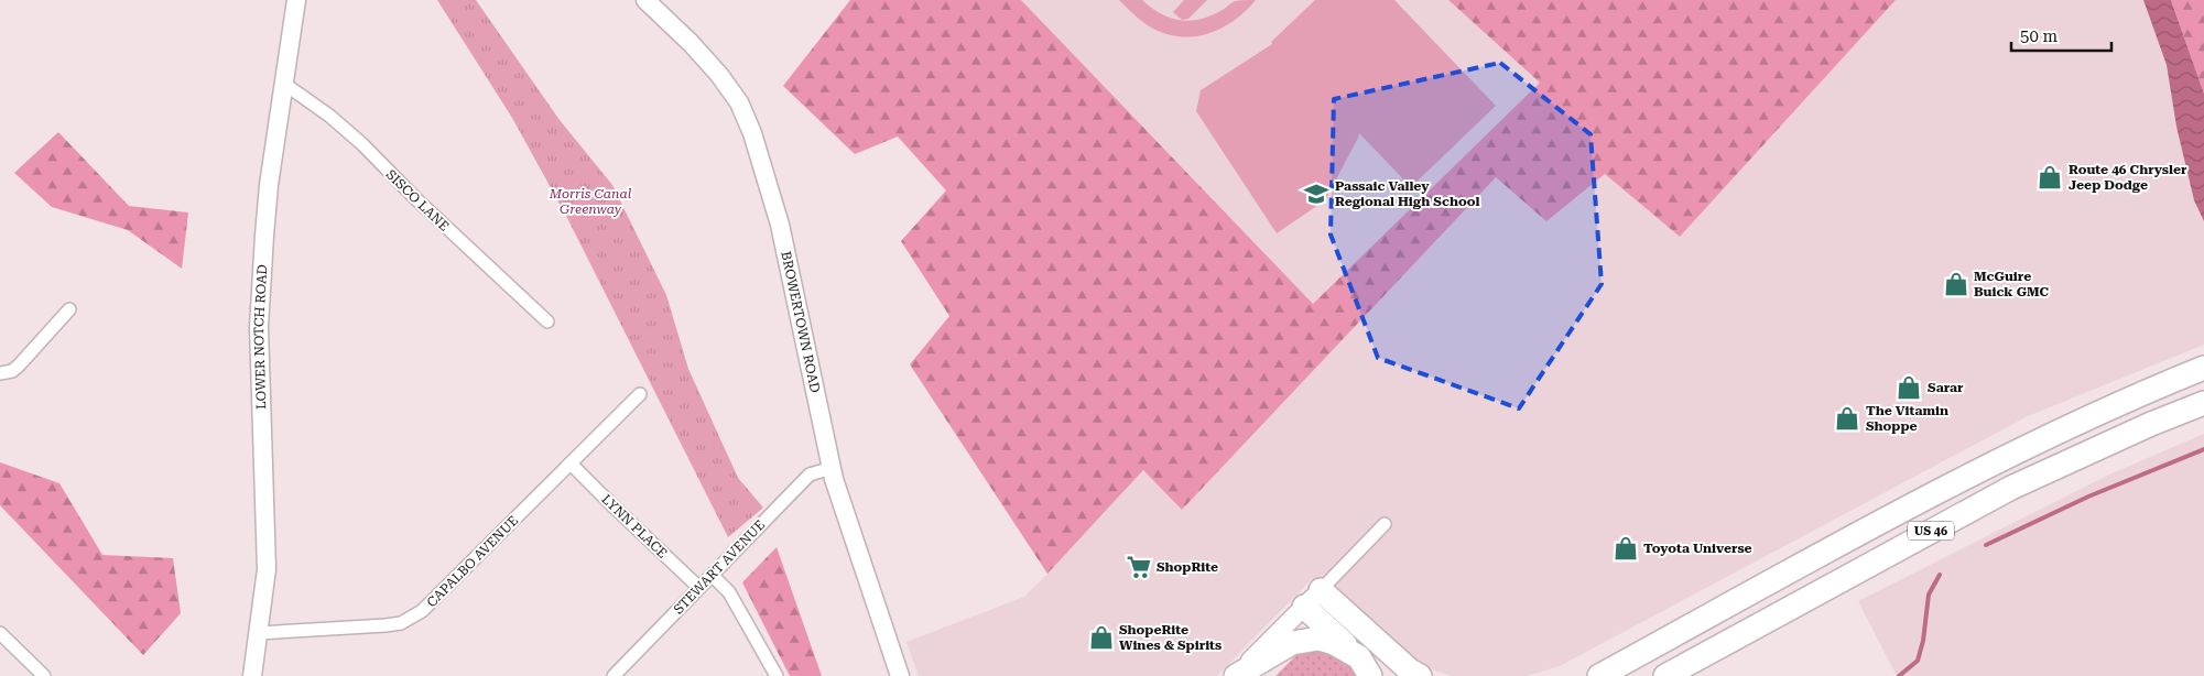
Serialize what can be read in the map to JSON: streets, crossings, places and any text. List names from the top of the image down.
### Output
{
  "streets": {
    "highway": ["US 46"],
    "street": [
      "SISCO LANE",
      "BROWERTOWN ROAD",
      "LOWER NOTCH ROAD",
      "LYNN PLACE",
      "CAPALBO AVENUE",
      "STEWART AVENUE"
    ]
  },
  "crossings": [
    ["SISCO LANE", "LOWER NOTCH ROAD"],
    ["BROWERTOWN ROAD", "STEWART AVENUE"],
    ["LOWER NOTCH ROAD", "CAPALBO AVENUE"],
    ["LYNN PLACE", "CAPALBO AVENUE"],
    ["LYNN PLACE", "STEWART AVENUE"]
  ],
  "parks": ["Morris Canal Greenway"],
  "places": {
    "shop": [
      "Route 46 Chrysler Jeep Dodge",
      "McGuire Buick GMC",
      "Sarar",
      "The Vitamin Shoppe",
      "Toyota Universe",
      "ShopeRite Wines & Spirits"
    ],
    "school or university": ["Passaic Valley Regional High School"],
    "supermarket": ["ShopRite"]
  },
  "scale_bar": "50 m"
}
